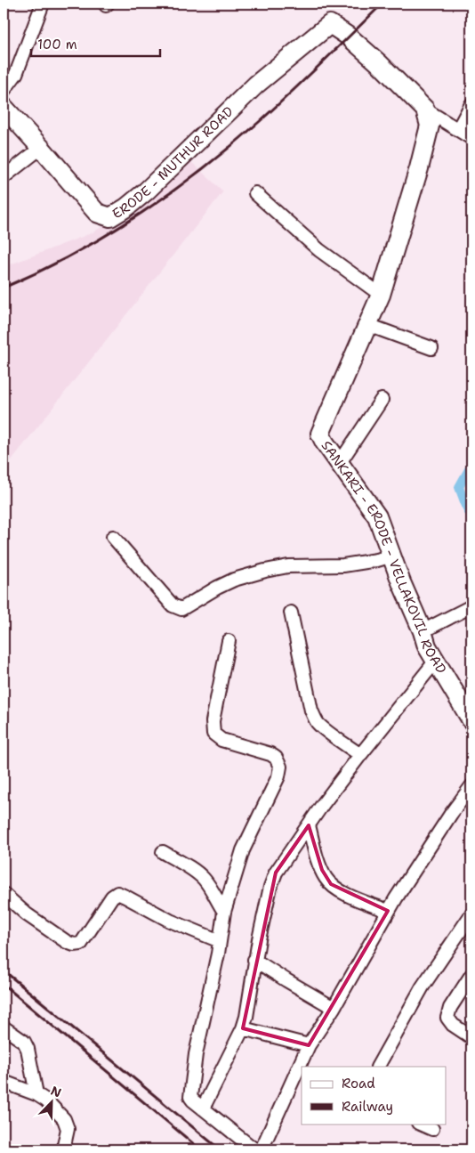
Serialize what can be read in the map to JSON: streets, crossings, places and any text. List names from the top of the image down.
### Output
{
  "streets": {
    "highway": ["ERODE - MUTHUR ROAD", "SANKARI - ERODE - VELLAKOVIL ROAD"]
  },
  "crossings": [
    ["ERODE - MUTHUR ROAD", "SANKARI - ERODE - VELLAKOVIL ROAD"]
  ],
  "legend": ["Road", "Railway"],
  "scale_bar": "100 m",
  "north": "top right"
}
